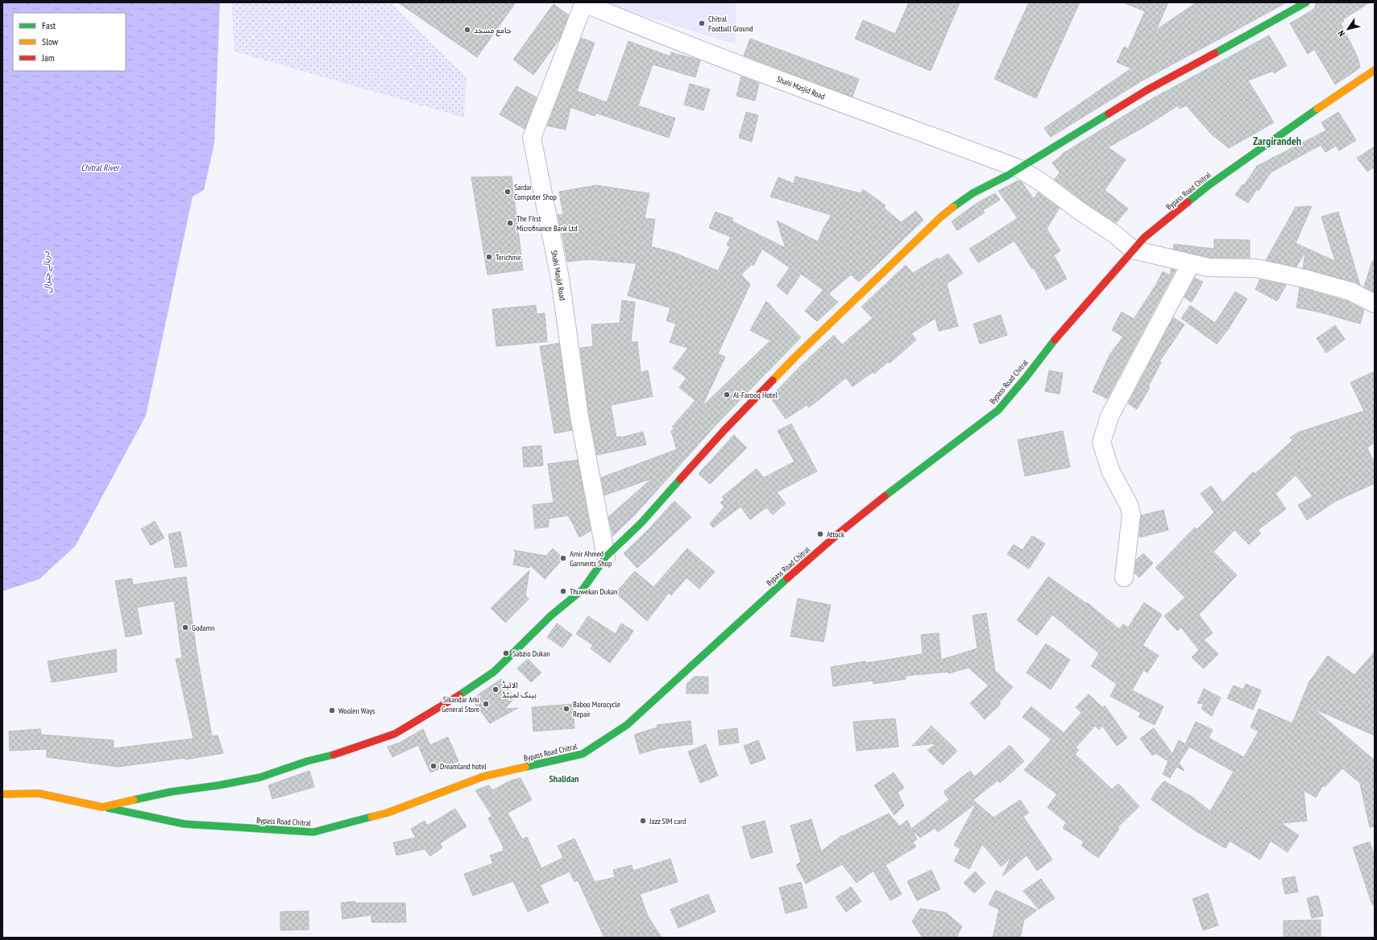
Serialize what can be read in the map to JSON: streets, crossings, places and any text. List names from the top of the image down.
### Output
{
  "streets": {
    "street": ["Shahi Masjid Road", "Bypass Road Chitral"]
  },
  "crossings": [
    ["Shahi Masjid Road", "Bypass Road Chitral"]
  ],
  "districts": ["Zargirandeh", "Shalidan"],
  "water": ["Chitral River", "دریائے چترال"],
  "places": [
    "Chitral Football Ground",
    "جامع مسجد",
    "Sardar Computer Shop",
    "The FIrst Microfinance Bank Ltd",
    "Terichmir",
    "Al-Farooq Hotel",
    "Attock",
    "Amir Ahmed Garments Shop",
    "Thuwekan Dukan",
    "Godamn",
    "Sabzio Dukan",
    "الائیڈ بینک لمیٹڈ",
    "Sikandar Arki General Store",
    "Baboo Morocycle Repair",
    "Woolen Ways",
    "Dreamland hotel",
    "Jazz SIM card"
  ],
  "legend": ["Fast", "Slow", "Jam"],
  "north": "bottom left"
}
